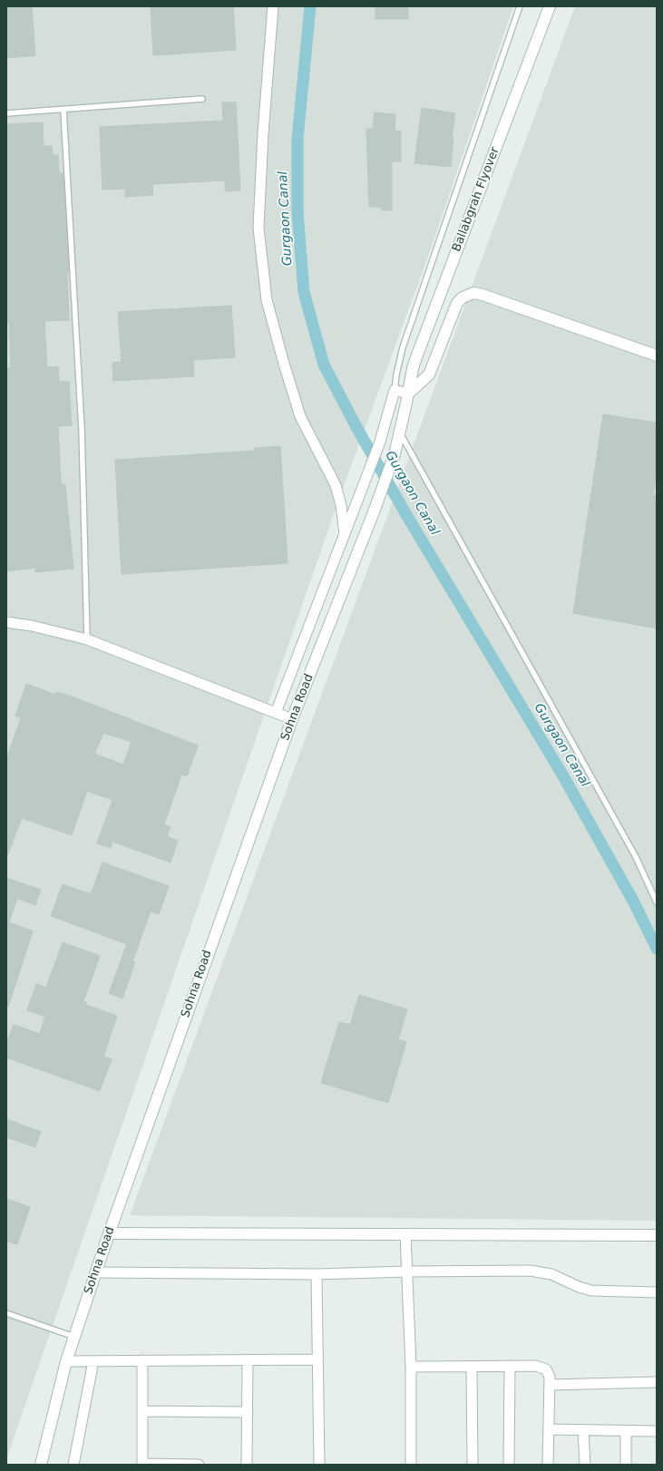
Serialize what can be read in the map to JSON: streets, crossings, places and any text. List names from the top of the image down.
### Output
{
  "streets": {
    "main road": ["Ballabgrah Flyover", "Sohna Road"]
  },
  "crossings": [
    ["Ballabgrah Flyover", "Sohna Road"]
  ],
  "water": ["Gurgaon Canal"]
}
